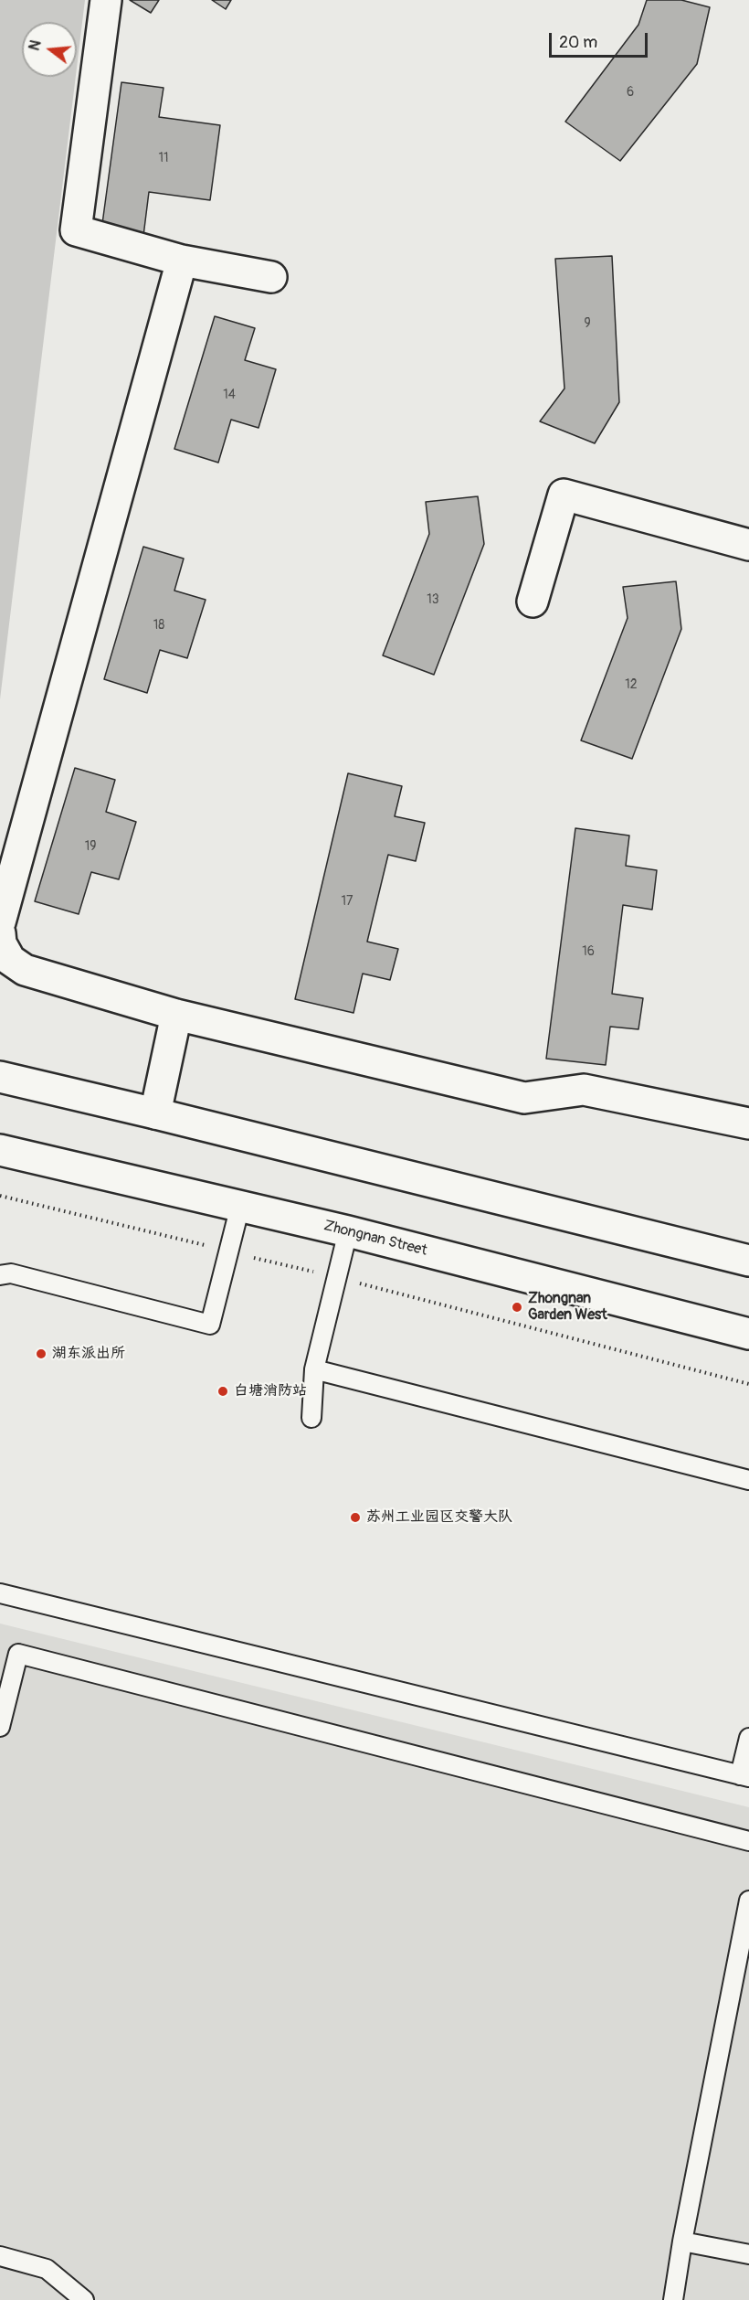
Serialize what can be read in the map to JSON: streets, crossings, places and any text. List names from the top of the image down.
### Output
{
  "streets": {
    "street": ["Zhongnan Street"]
  },
  "places": [
    "Zhongnan Garden West",
    "湖东派出所",
    "白塘消防站",
    "苏州工业园区交警大队"
  ],
  "house_numbers": [
    "6",
    "11",
    "9",
    "14",
    "13",
    "18",
    "12",
    "19",
    "17",
    "16"
  ],
  "scale_bar": "20 m",
  "north": "left"
}
